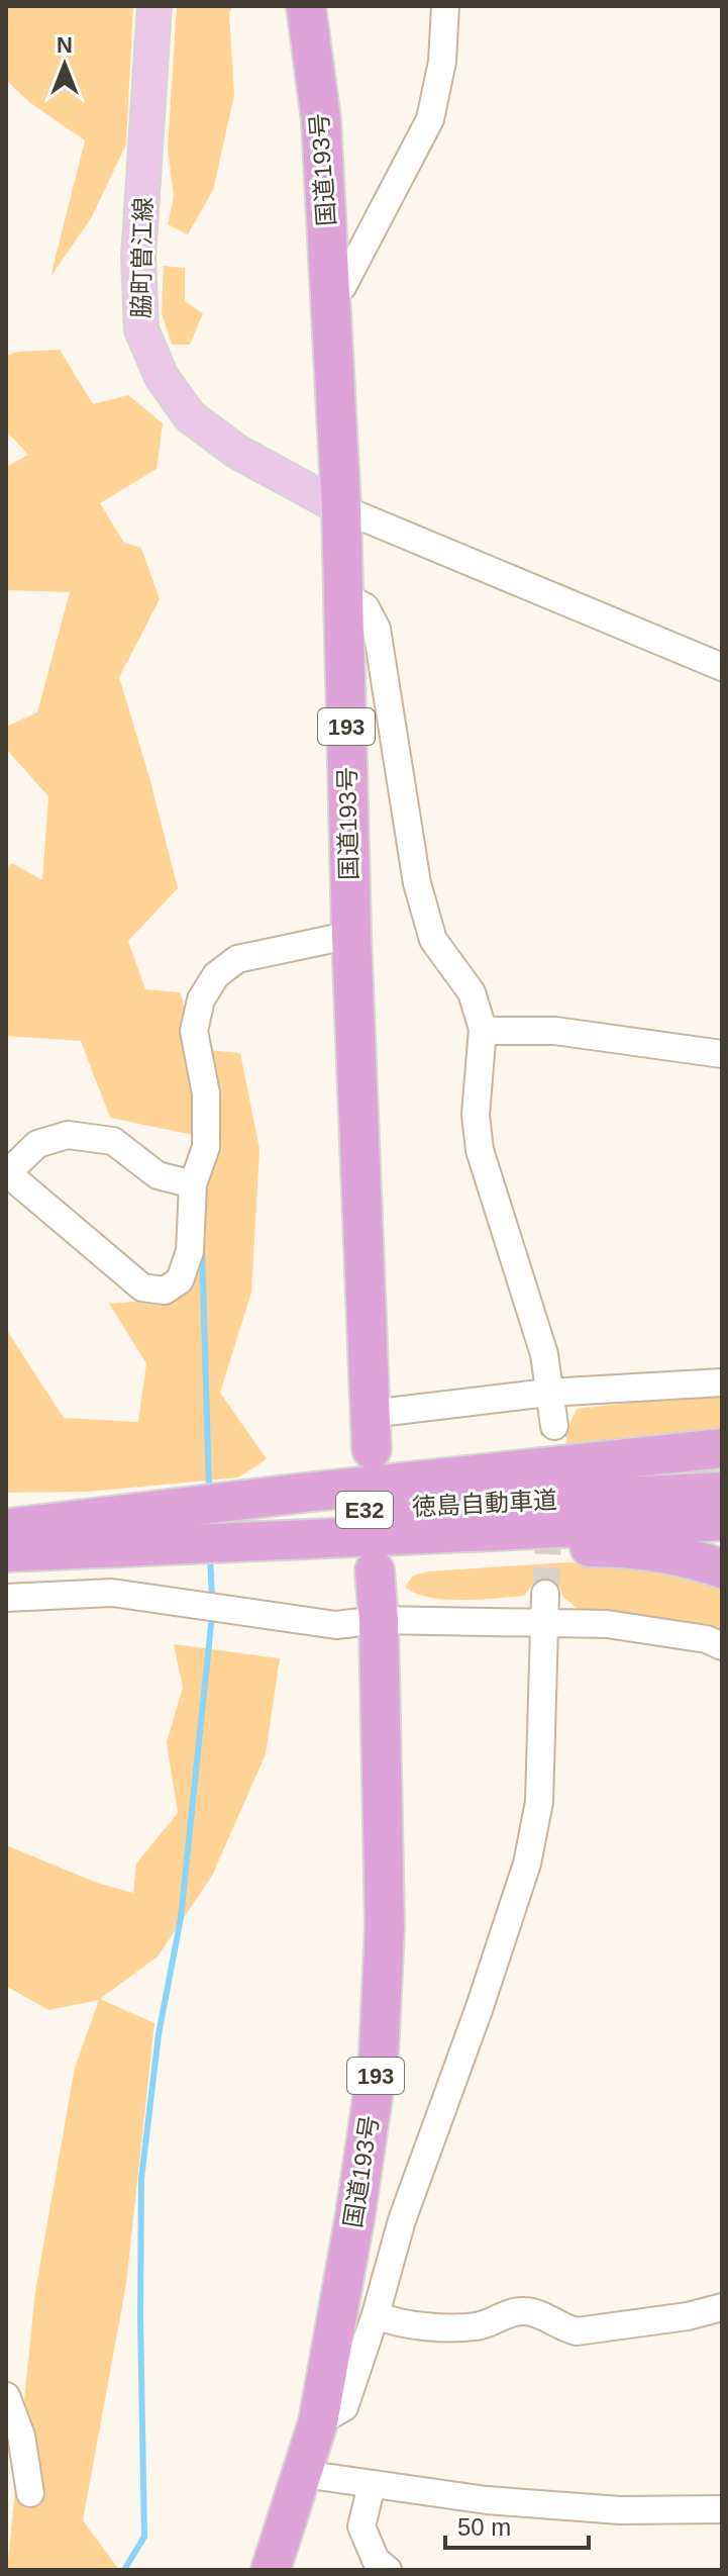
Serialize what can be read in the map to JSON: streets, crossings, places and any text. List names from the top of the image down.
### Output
{
  "streets": {
    "highway": [
      "国道193号",
      "193",
      "徳島自動車道",
      "E32"
    ],
    "main road": ["脇町曽江線"]
  },
  "crossings": [
    ["国道193号", "脇町曽江線"]
  ],
  "scale_bar": "50 m",
  "north": "top"
}
